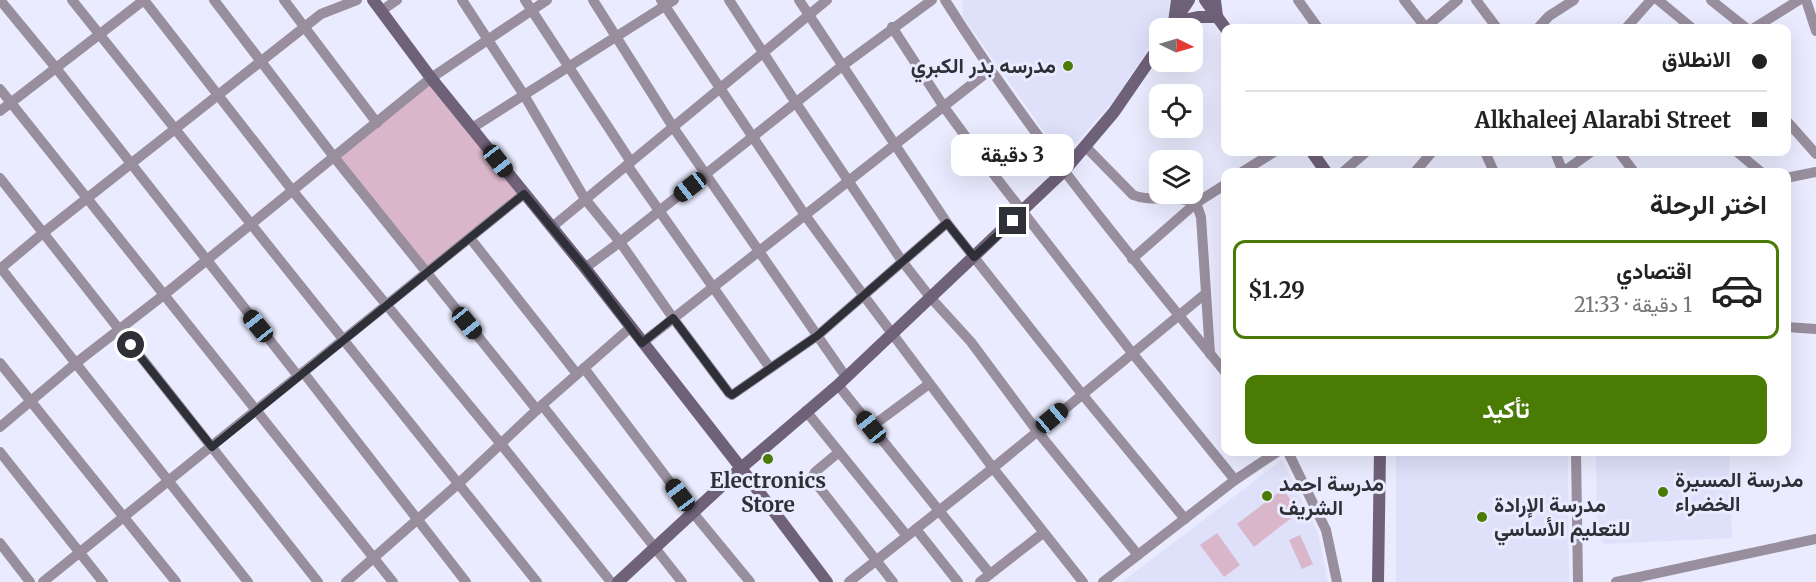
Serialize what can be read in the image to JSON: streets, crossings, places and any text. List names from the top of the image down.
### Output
{
  "places": [
    "مدرسه بدر الكبري",
    "Electronics Store",
    "مدرسة المسيرة الخضراء",
    "مدرسة احمد الشريف",
    "مدرسة الإرادة للتعليم الأساسي"
  ],
  "north": "right",
  "page": {
    "banner": ["الانطلاق", "Alkhaleej Alarabi Street"],
    "bubble": "3 دقيقة",
    "heading": "اختر الرحلة",
    "list": [
      {
        "name": "اقتصادي",
        "note": "1 دقيقة · 21:33",
        "value": "$1.29"
      }
    ],
    "buttons": "تأكيد"
  }
}
